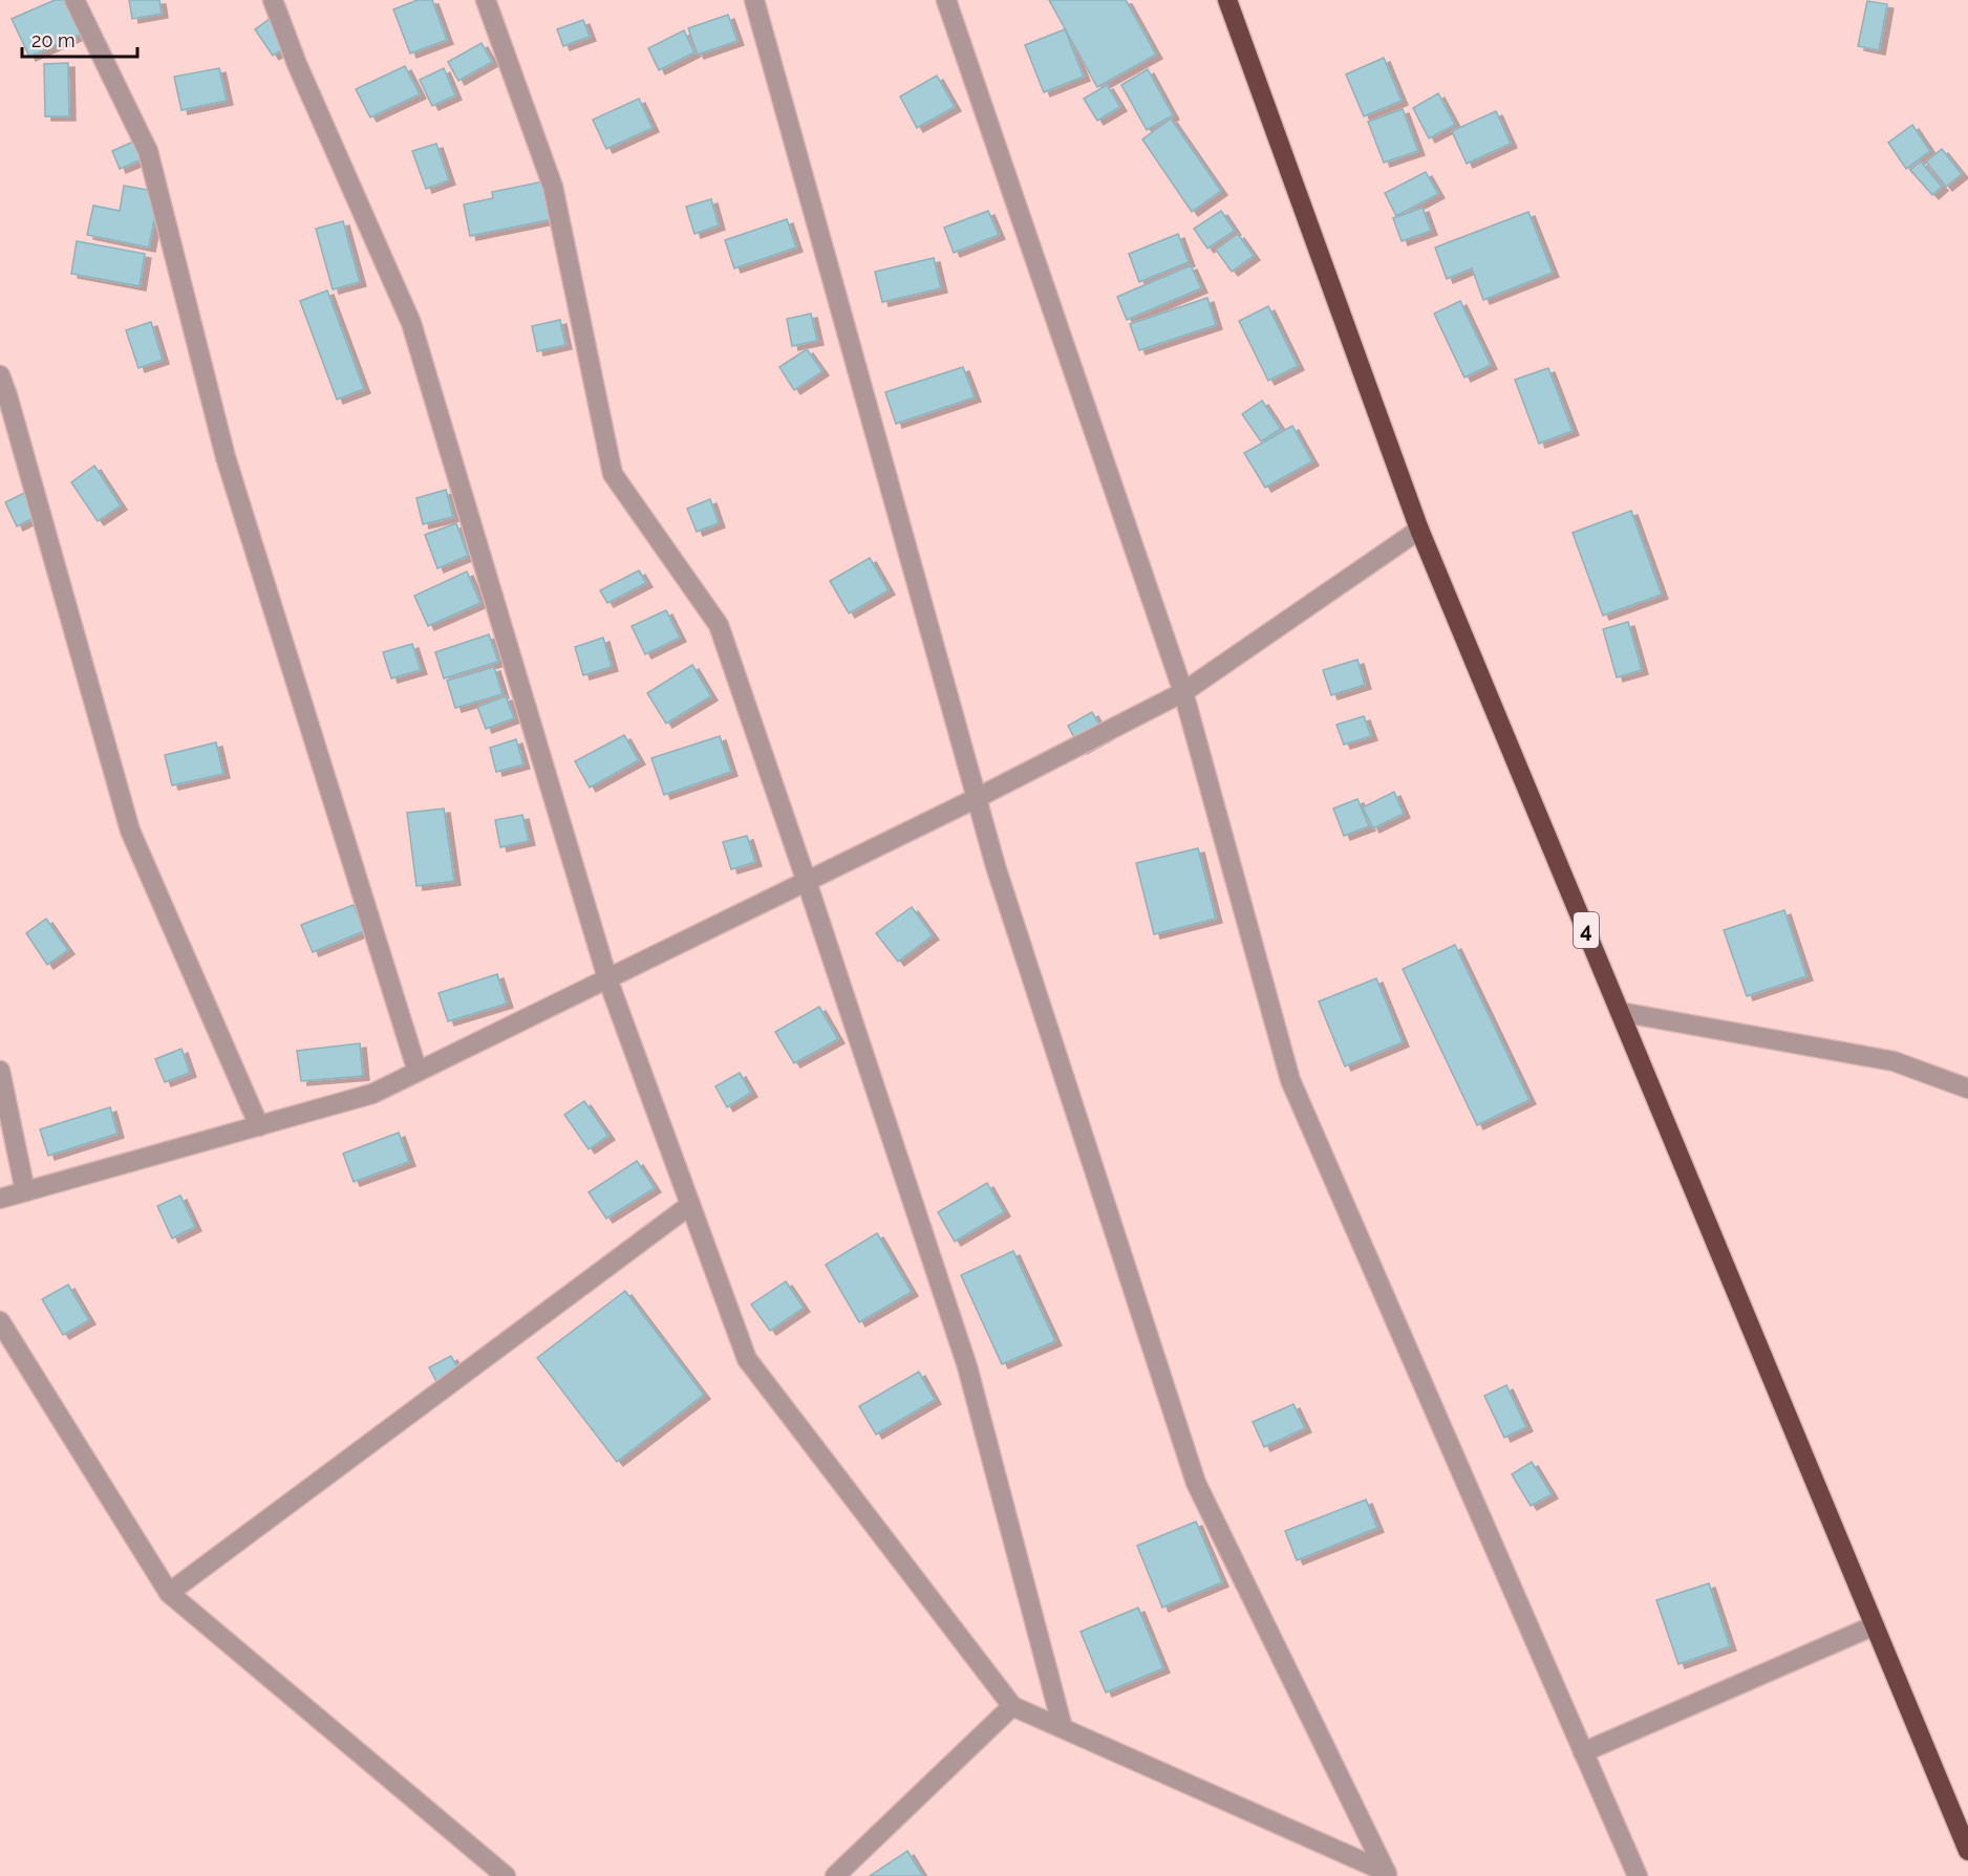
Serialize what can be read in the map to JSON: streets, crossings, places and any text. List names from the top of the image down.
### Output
{
  "streets": {
    "highway": ["4"]
  },
  "scale_bar": "20 m"
}
